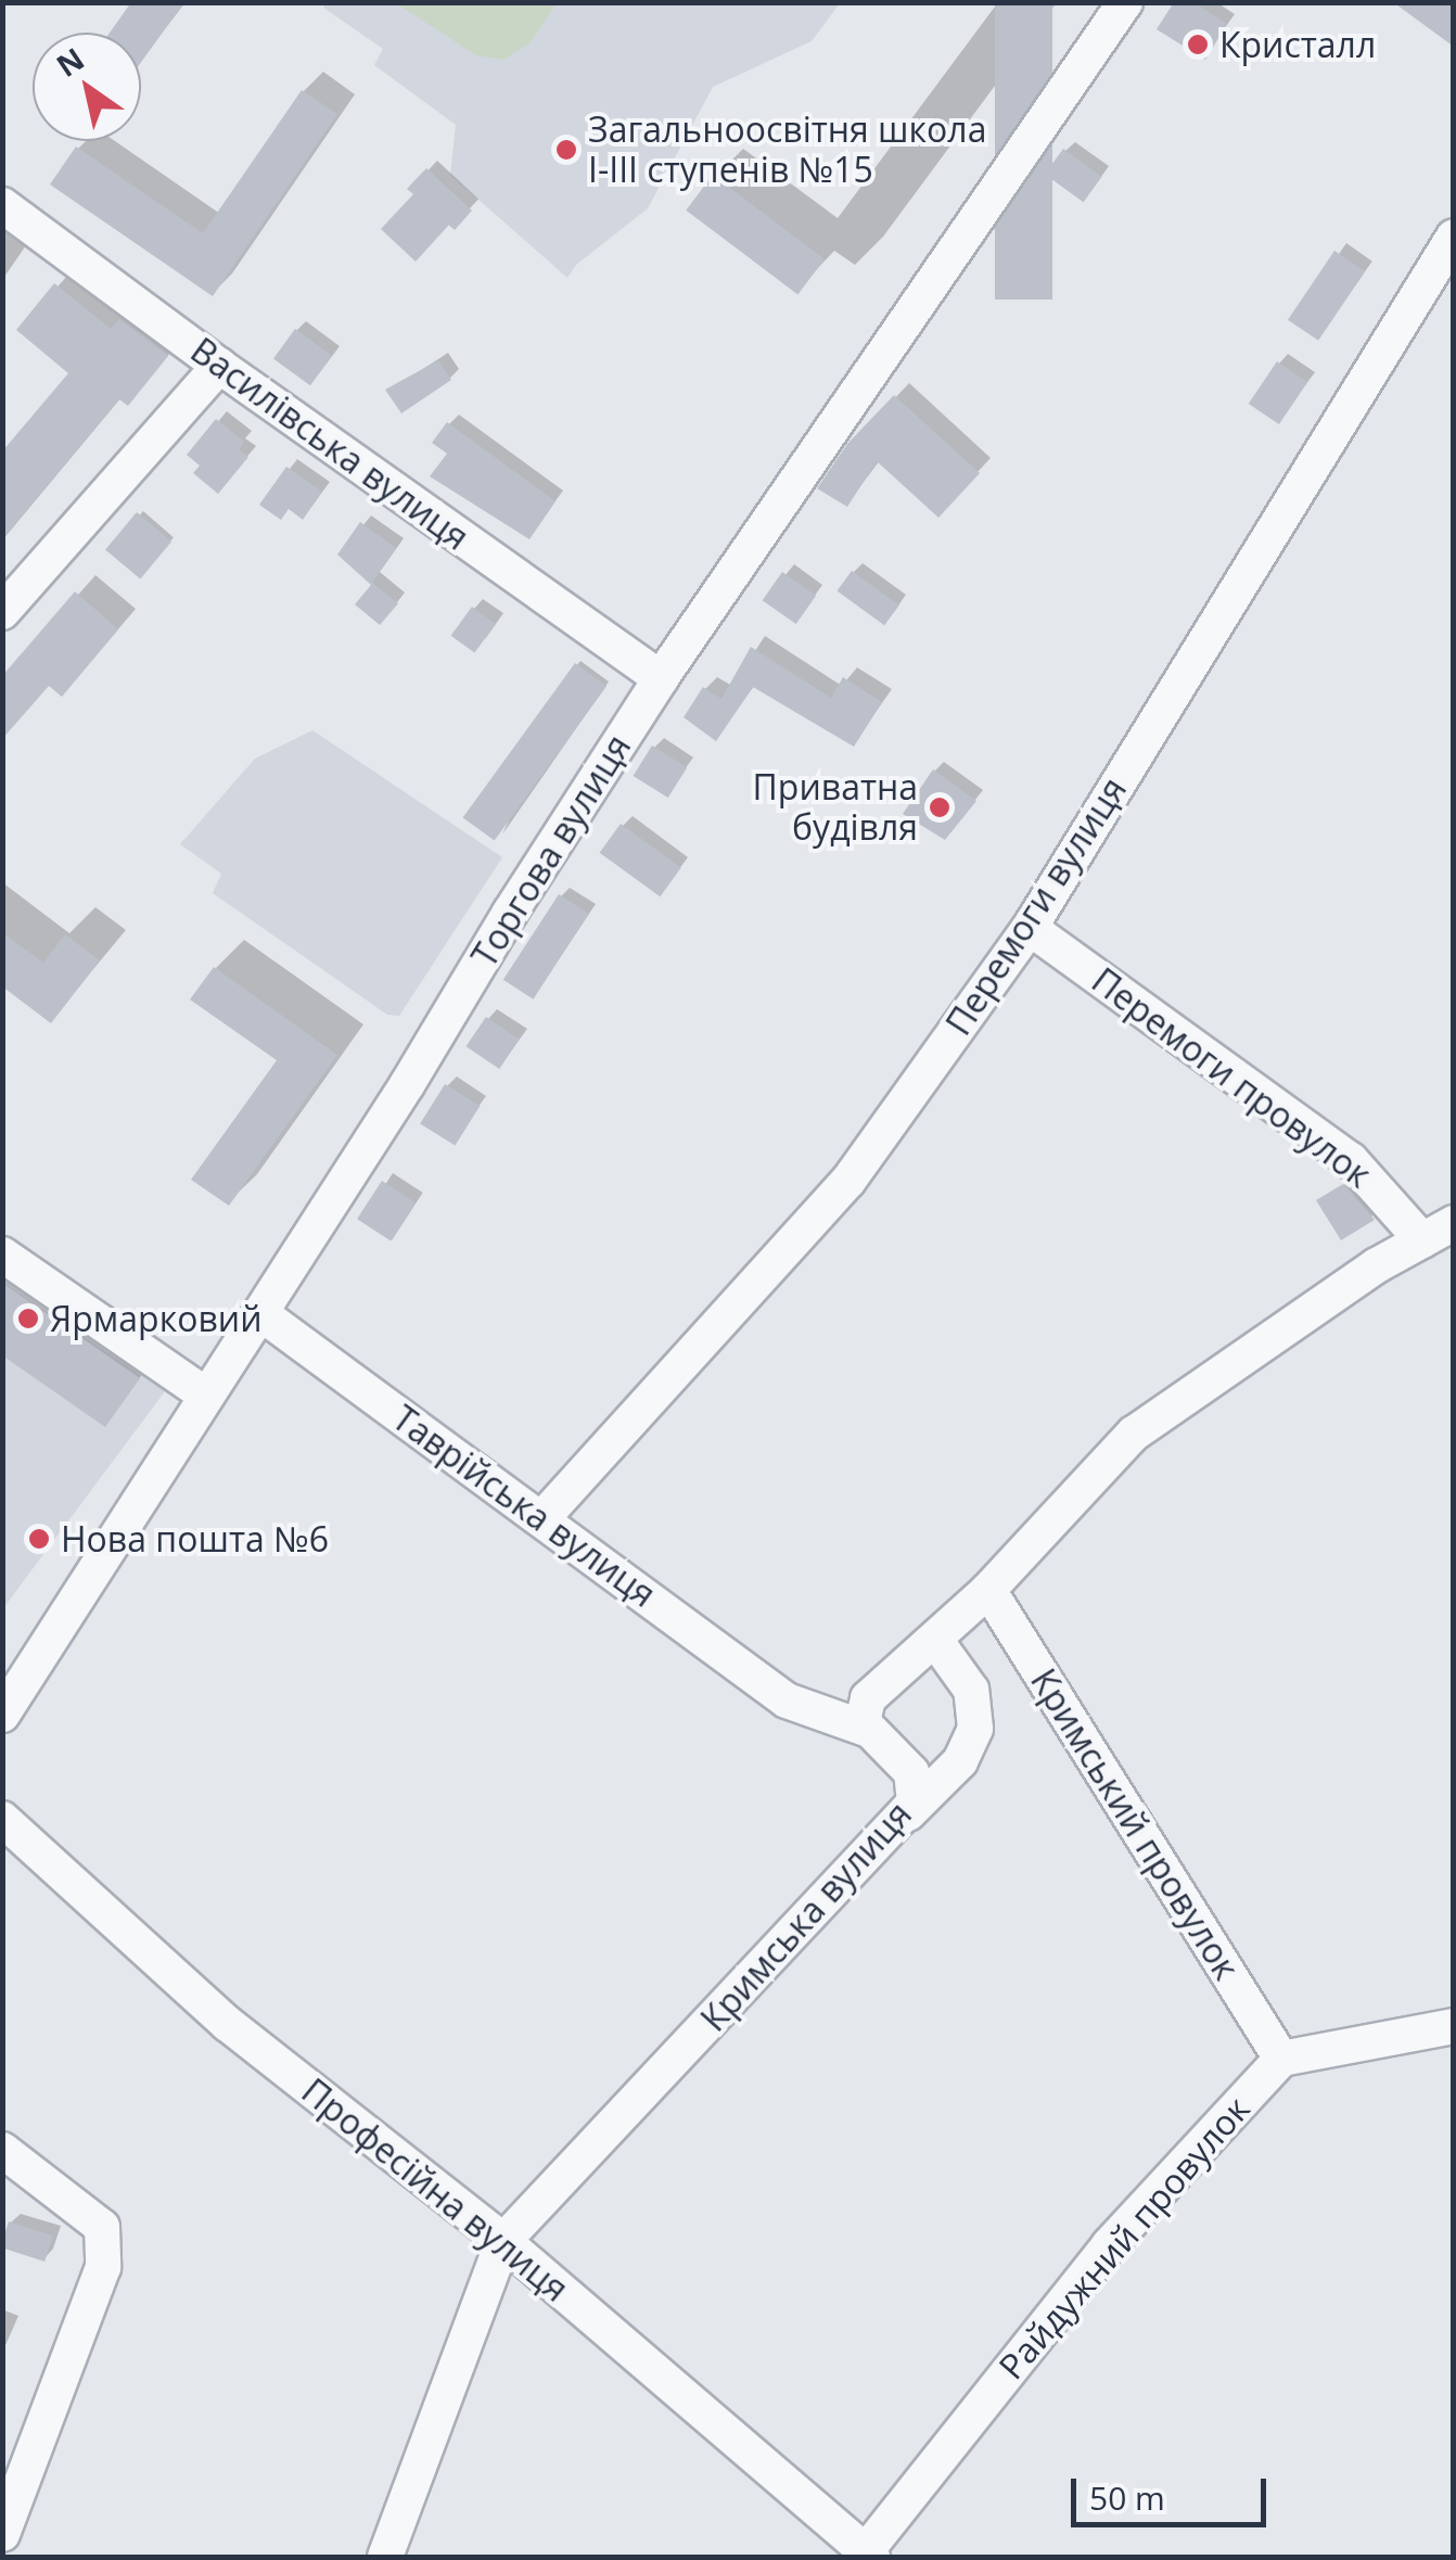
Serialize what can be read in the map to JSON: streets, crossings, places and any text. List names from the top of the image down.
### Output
{
  "streets": {
    "street": [
      "Василівська вулиця",
      "Торгова вулиця",
      "Перемоги вулиця",
      "Перемоги провулок",
      "Таврійська вулиця",
      "Кримський провулок",
      "Кримська вулиця",
      "Професійна вулиця",
      "Райдужний провулок"
    ]
  },
  "crossings": [
    ["Василівська вулиця", "Торгова вулиця"],
    ["Торгова вулиця", "Таврійська вулиця"],
    ["Перемоги вулиця", "Перемоги провулок"],
    ["Перемоги вулиця", "Таврійська вулиця"],
    ["Таврійська вулиця", "Кримська вулиця"],
    ["Кримський провулок", "Райдужний провулок"],
    ["Кримська вулиця", "Професійна вулиця"],
    ["Професійна вулиця", "Райдужний провулок"]
  ],
  "places": [
    "Кристалл",
    "Загальноосвітня школа І-ІІІ ступенів №15",
    "Приватна будівля",
    "Ярмарковий",
    "Нова пошта №6"
  ],
  "scale_bar": "50 m",
  "north": "top left"
}
